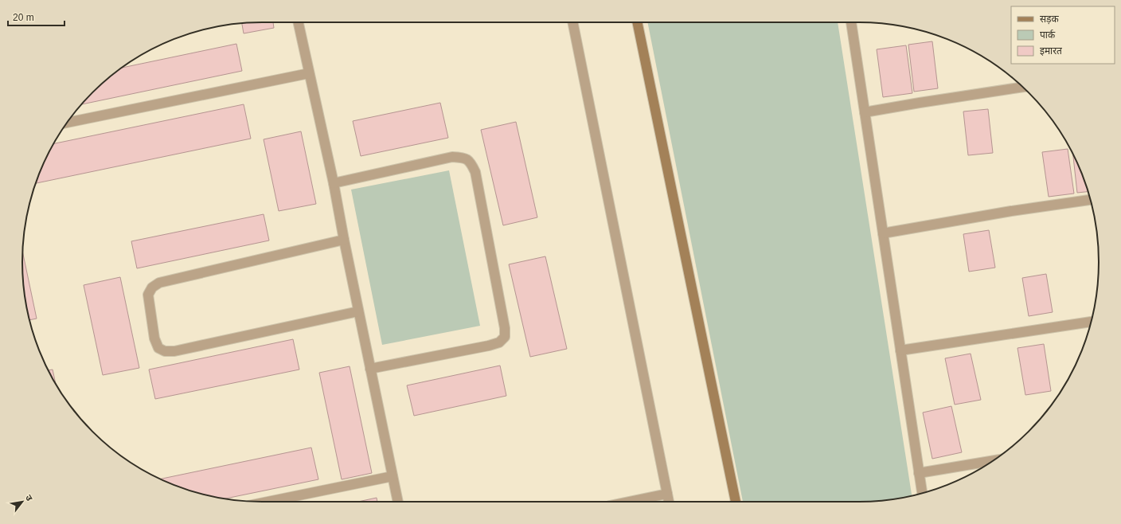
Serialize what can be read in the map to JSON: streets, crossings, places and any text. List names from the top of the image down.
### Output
{
  "legend": ["सड़क", "पार्क", "इमारत"],
  "scale_bar": "20 m",
  "north": "top right"
}
